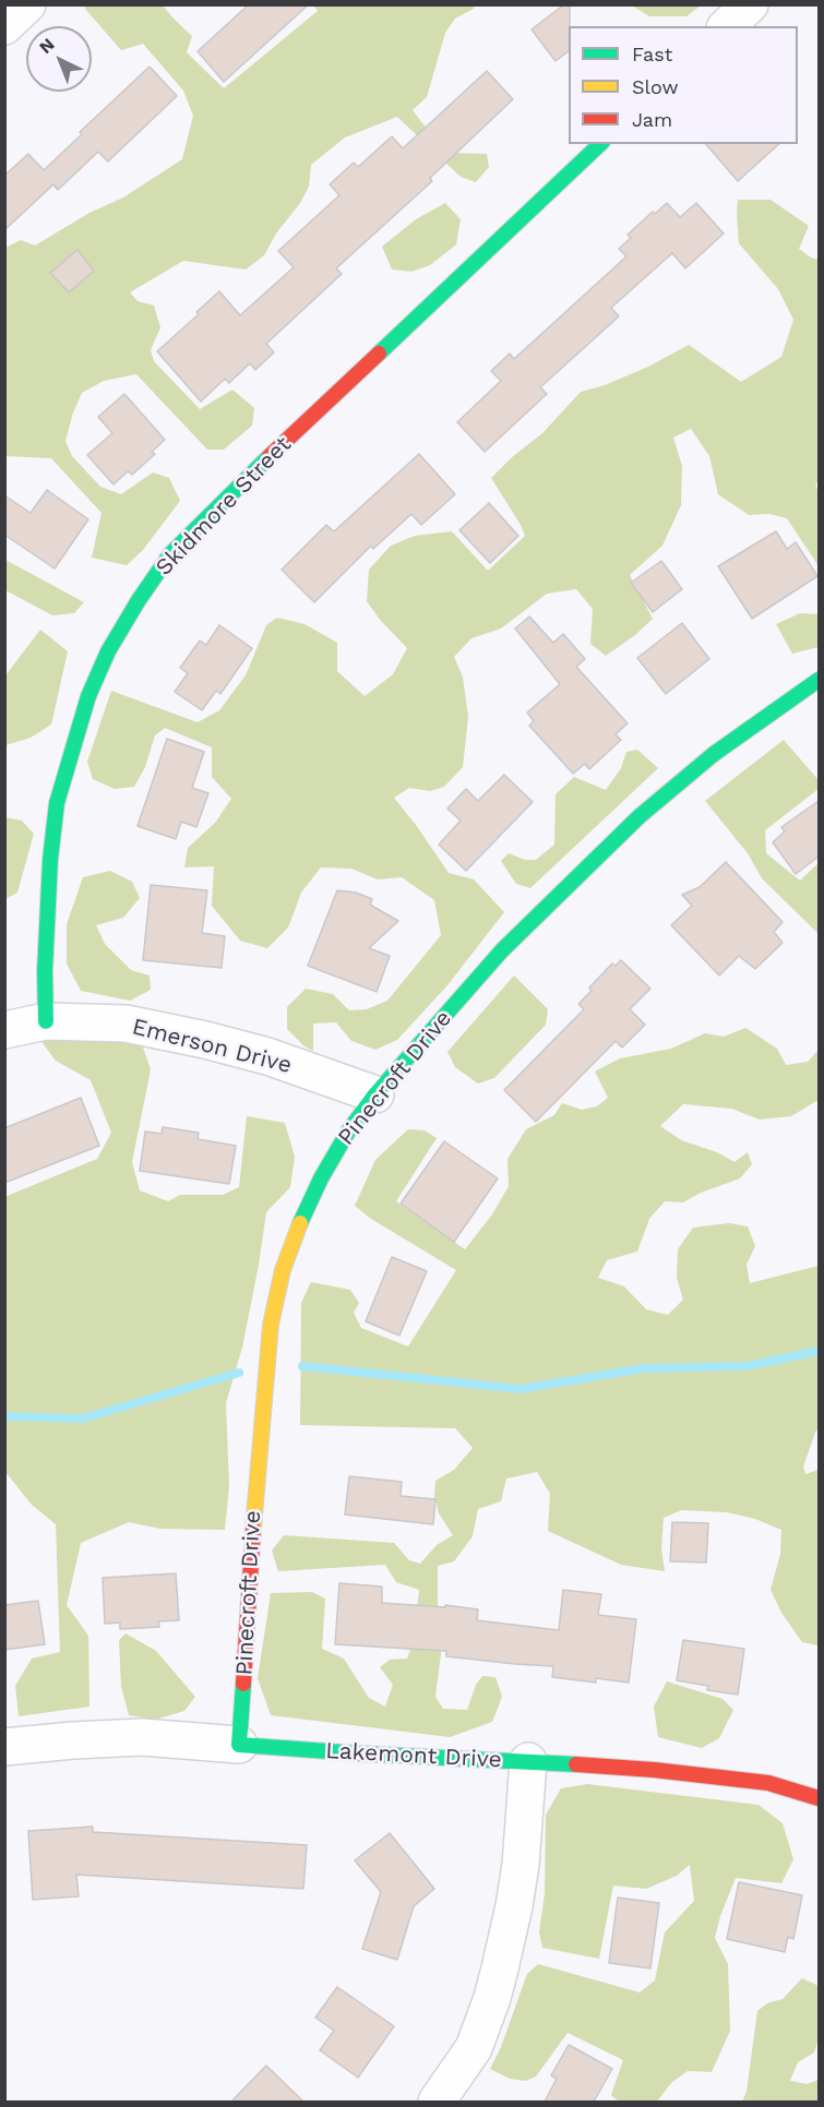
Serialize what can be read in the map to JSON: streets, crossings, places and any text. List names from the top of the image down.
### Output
{
  "streets": {
    "street": [
      "Skidmore Street",
      "Emerson Drive",
      "Pinecroft Drive",
      "Lakemont Drive"
    ]
  },
  "crossings": [
    ["Skidmore Street", "Emerson Drive"],
    ["Emerson Drive", "Pinecroft Drive"],
    ["Pinecroft Drive", "Lakemont Drive"]
  ],
  "legend": ["Fast", "Slow", "Jam"],
  "north": "top left"
}
